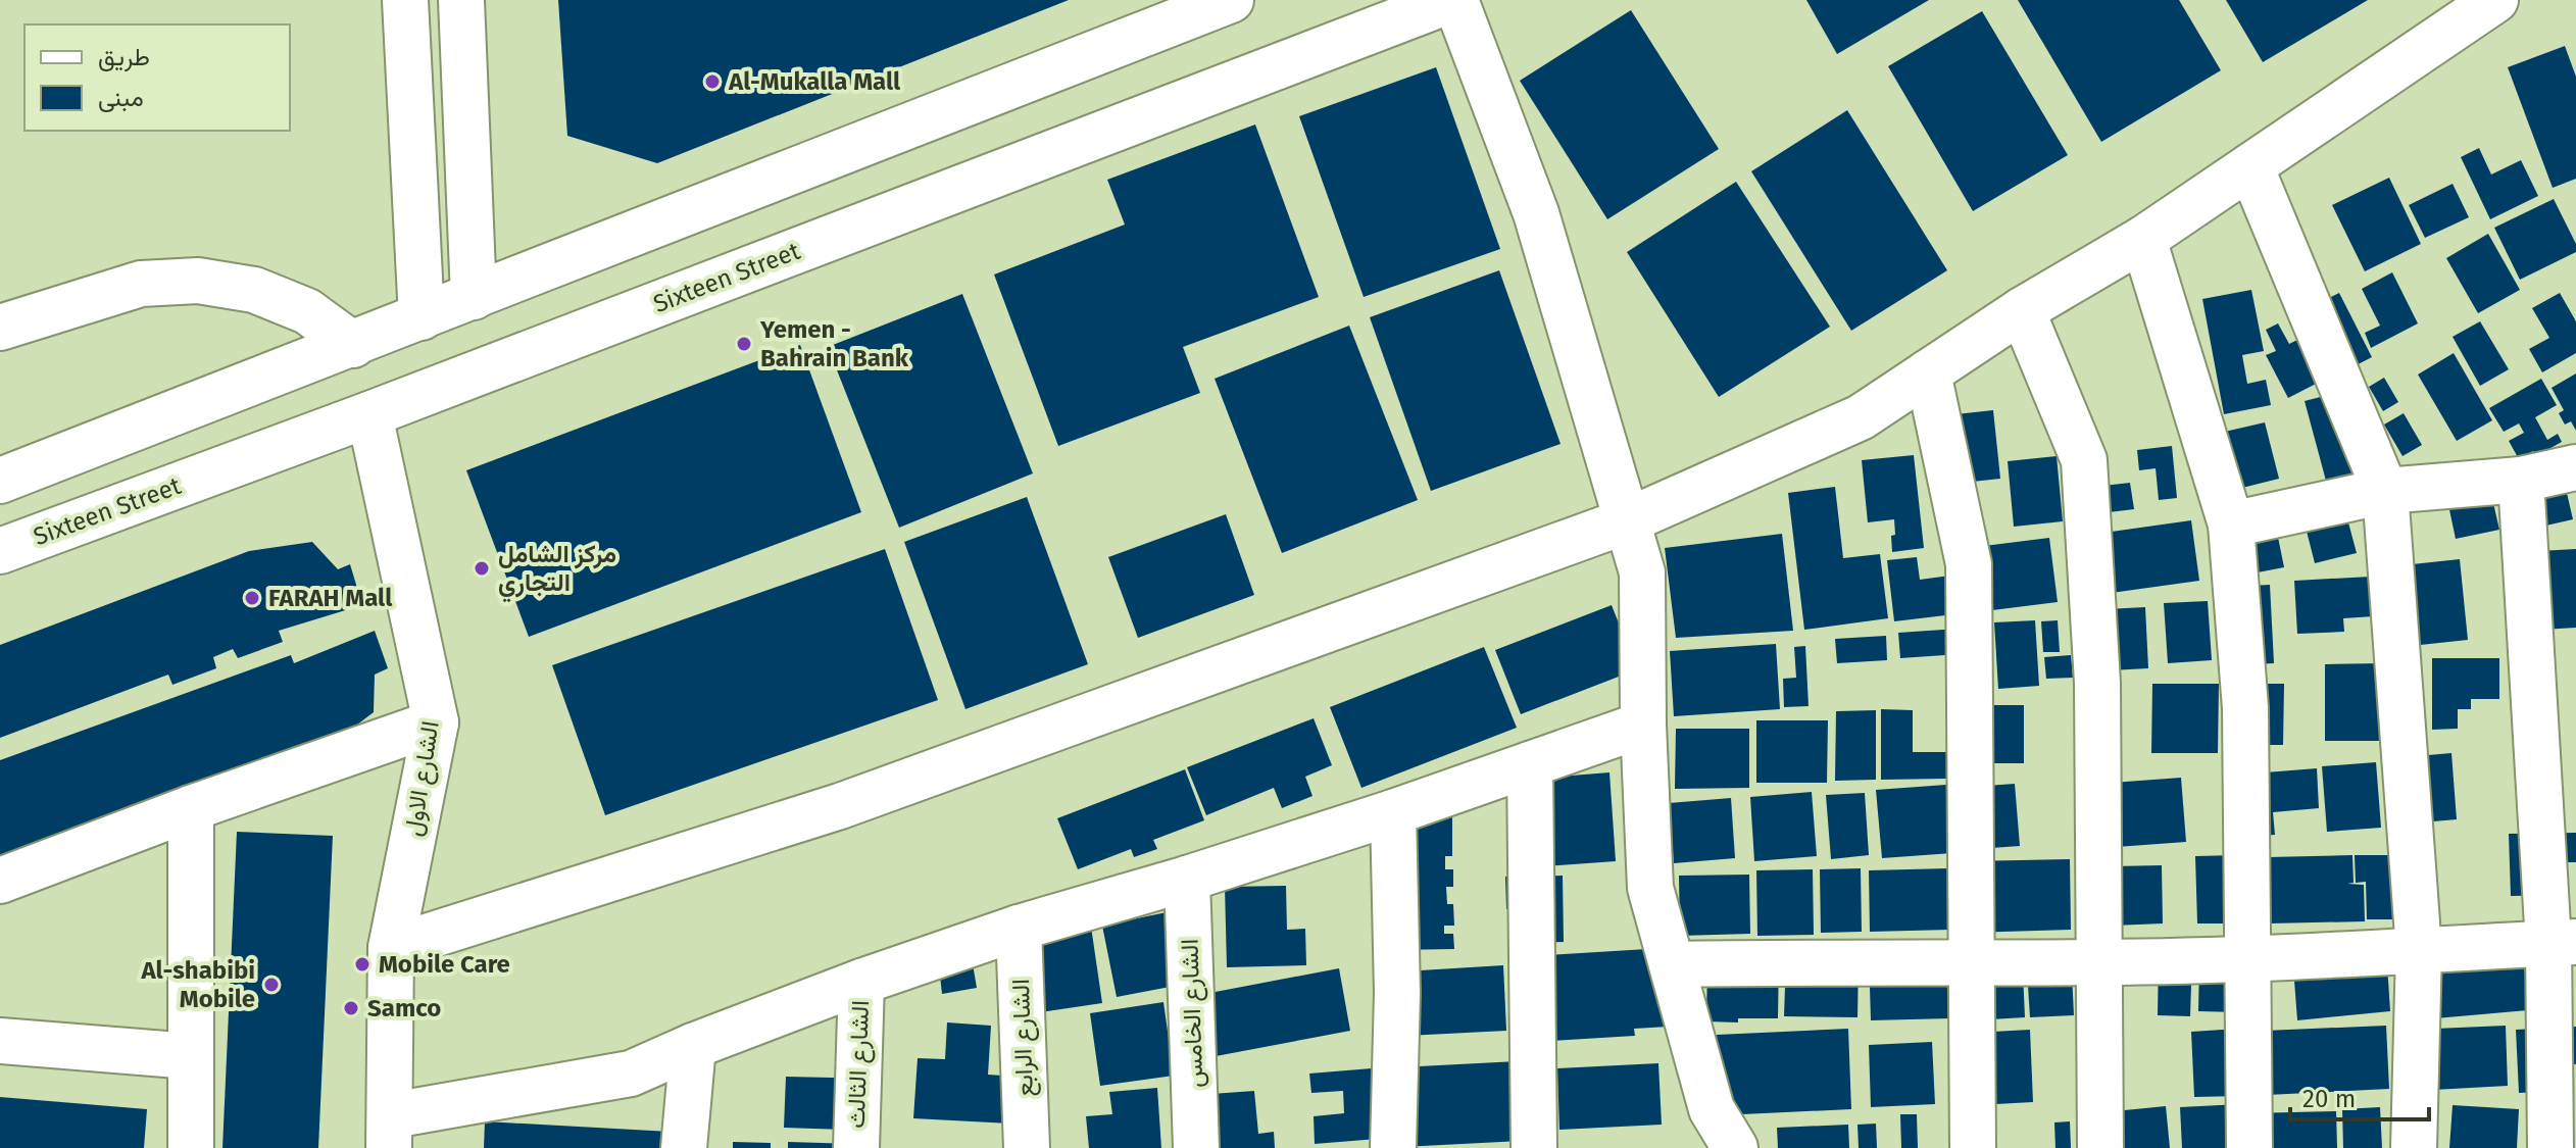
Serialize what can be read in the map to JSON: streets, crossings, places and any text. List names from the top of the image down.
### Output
{
  "streets": {
    "main road": [
      "Sixteen Street",
      "الشارع الاول",
      "الشارع الخامس",
      "الشارع الرابع",
      "الشارع الثالث"
    ]
  },
  "crossings": [
    ["Sixteen Street", "الشارع الاول"]
  ],
  "places": [
    "Al-Mukalla Mall",
    "Yemen - Bahrain Bank",
    "مركز الشامل التجاري",
    "FARAH Mall",
    "Mobile Care",
    "Al-shabibi Mobile",
    "Samco"
  ],
  "legend": ["طريق", "مبنى"],
  "scale_bar": "20 m"
}
